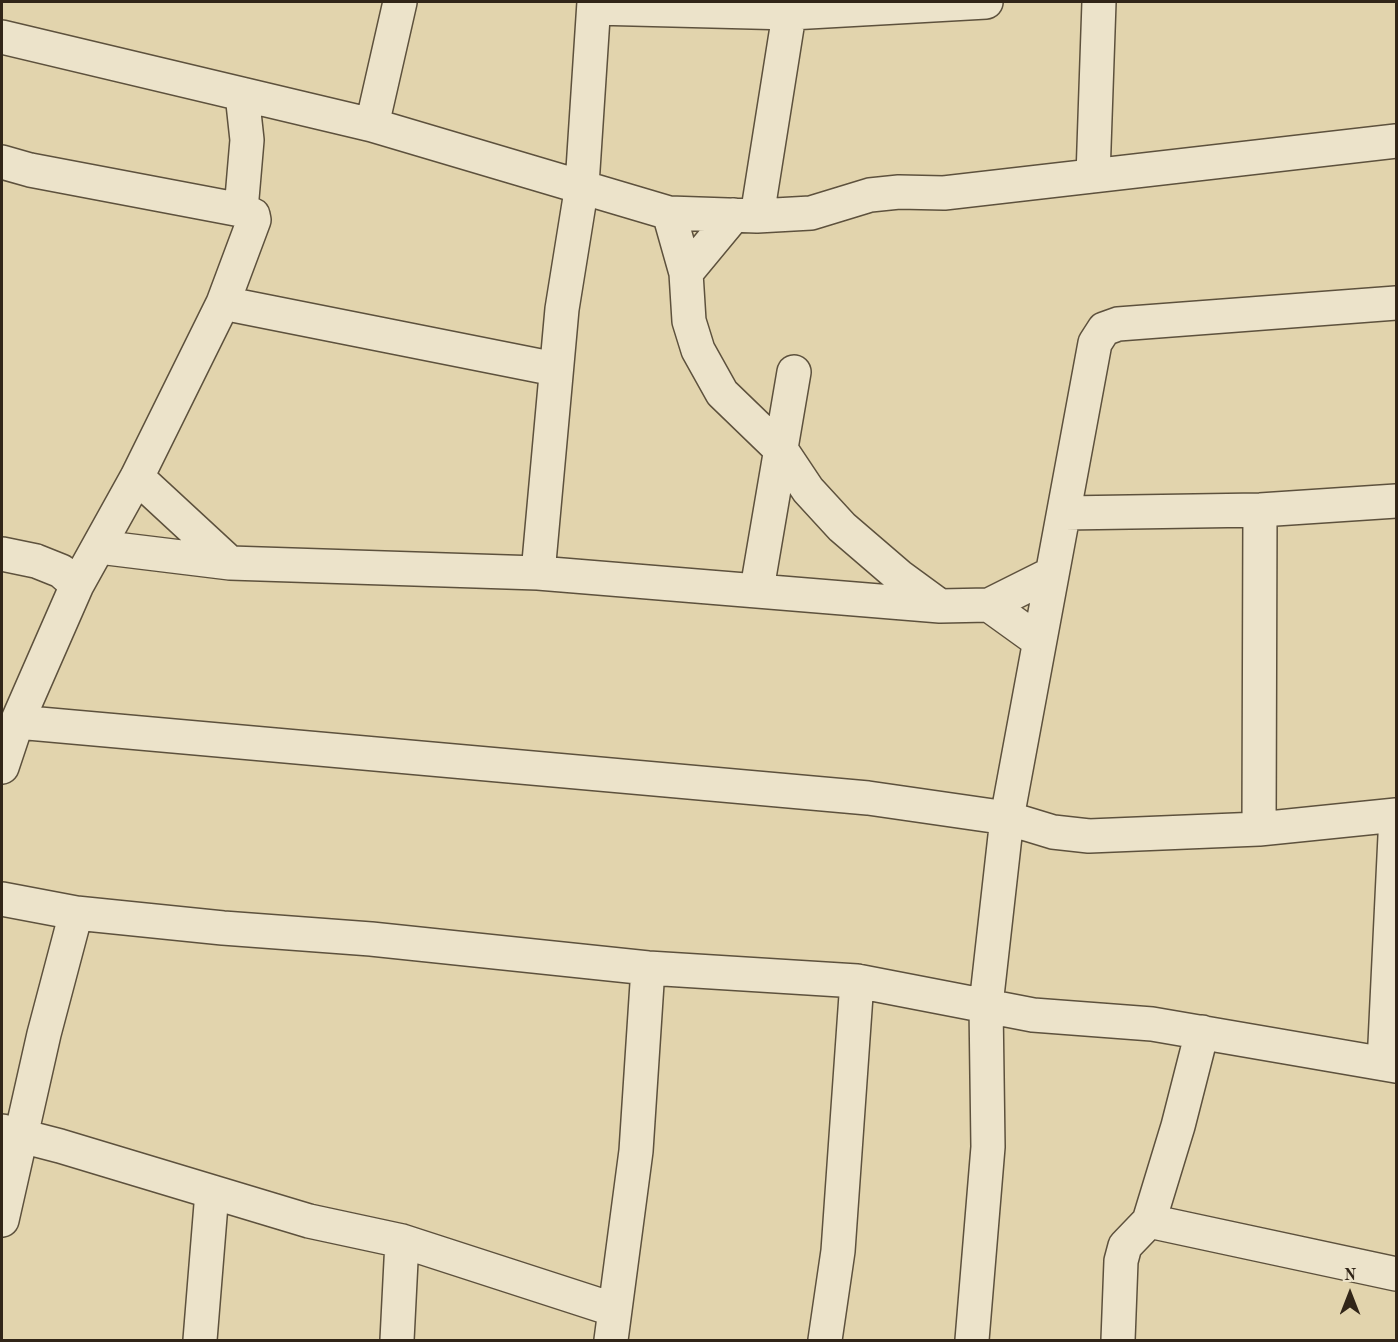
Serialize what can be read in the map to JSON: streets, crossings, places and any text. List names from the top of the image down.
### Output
{
  "north": "top"
}
